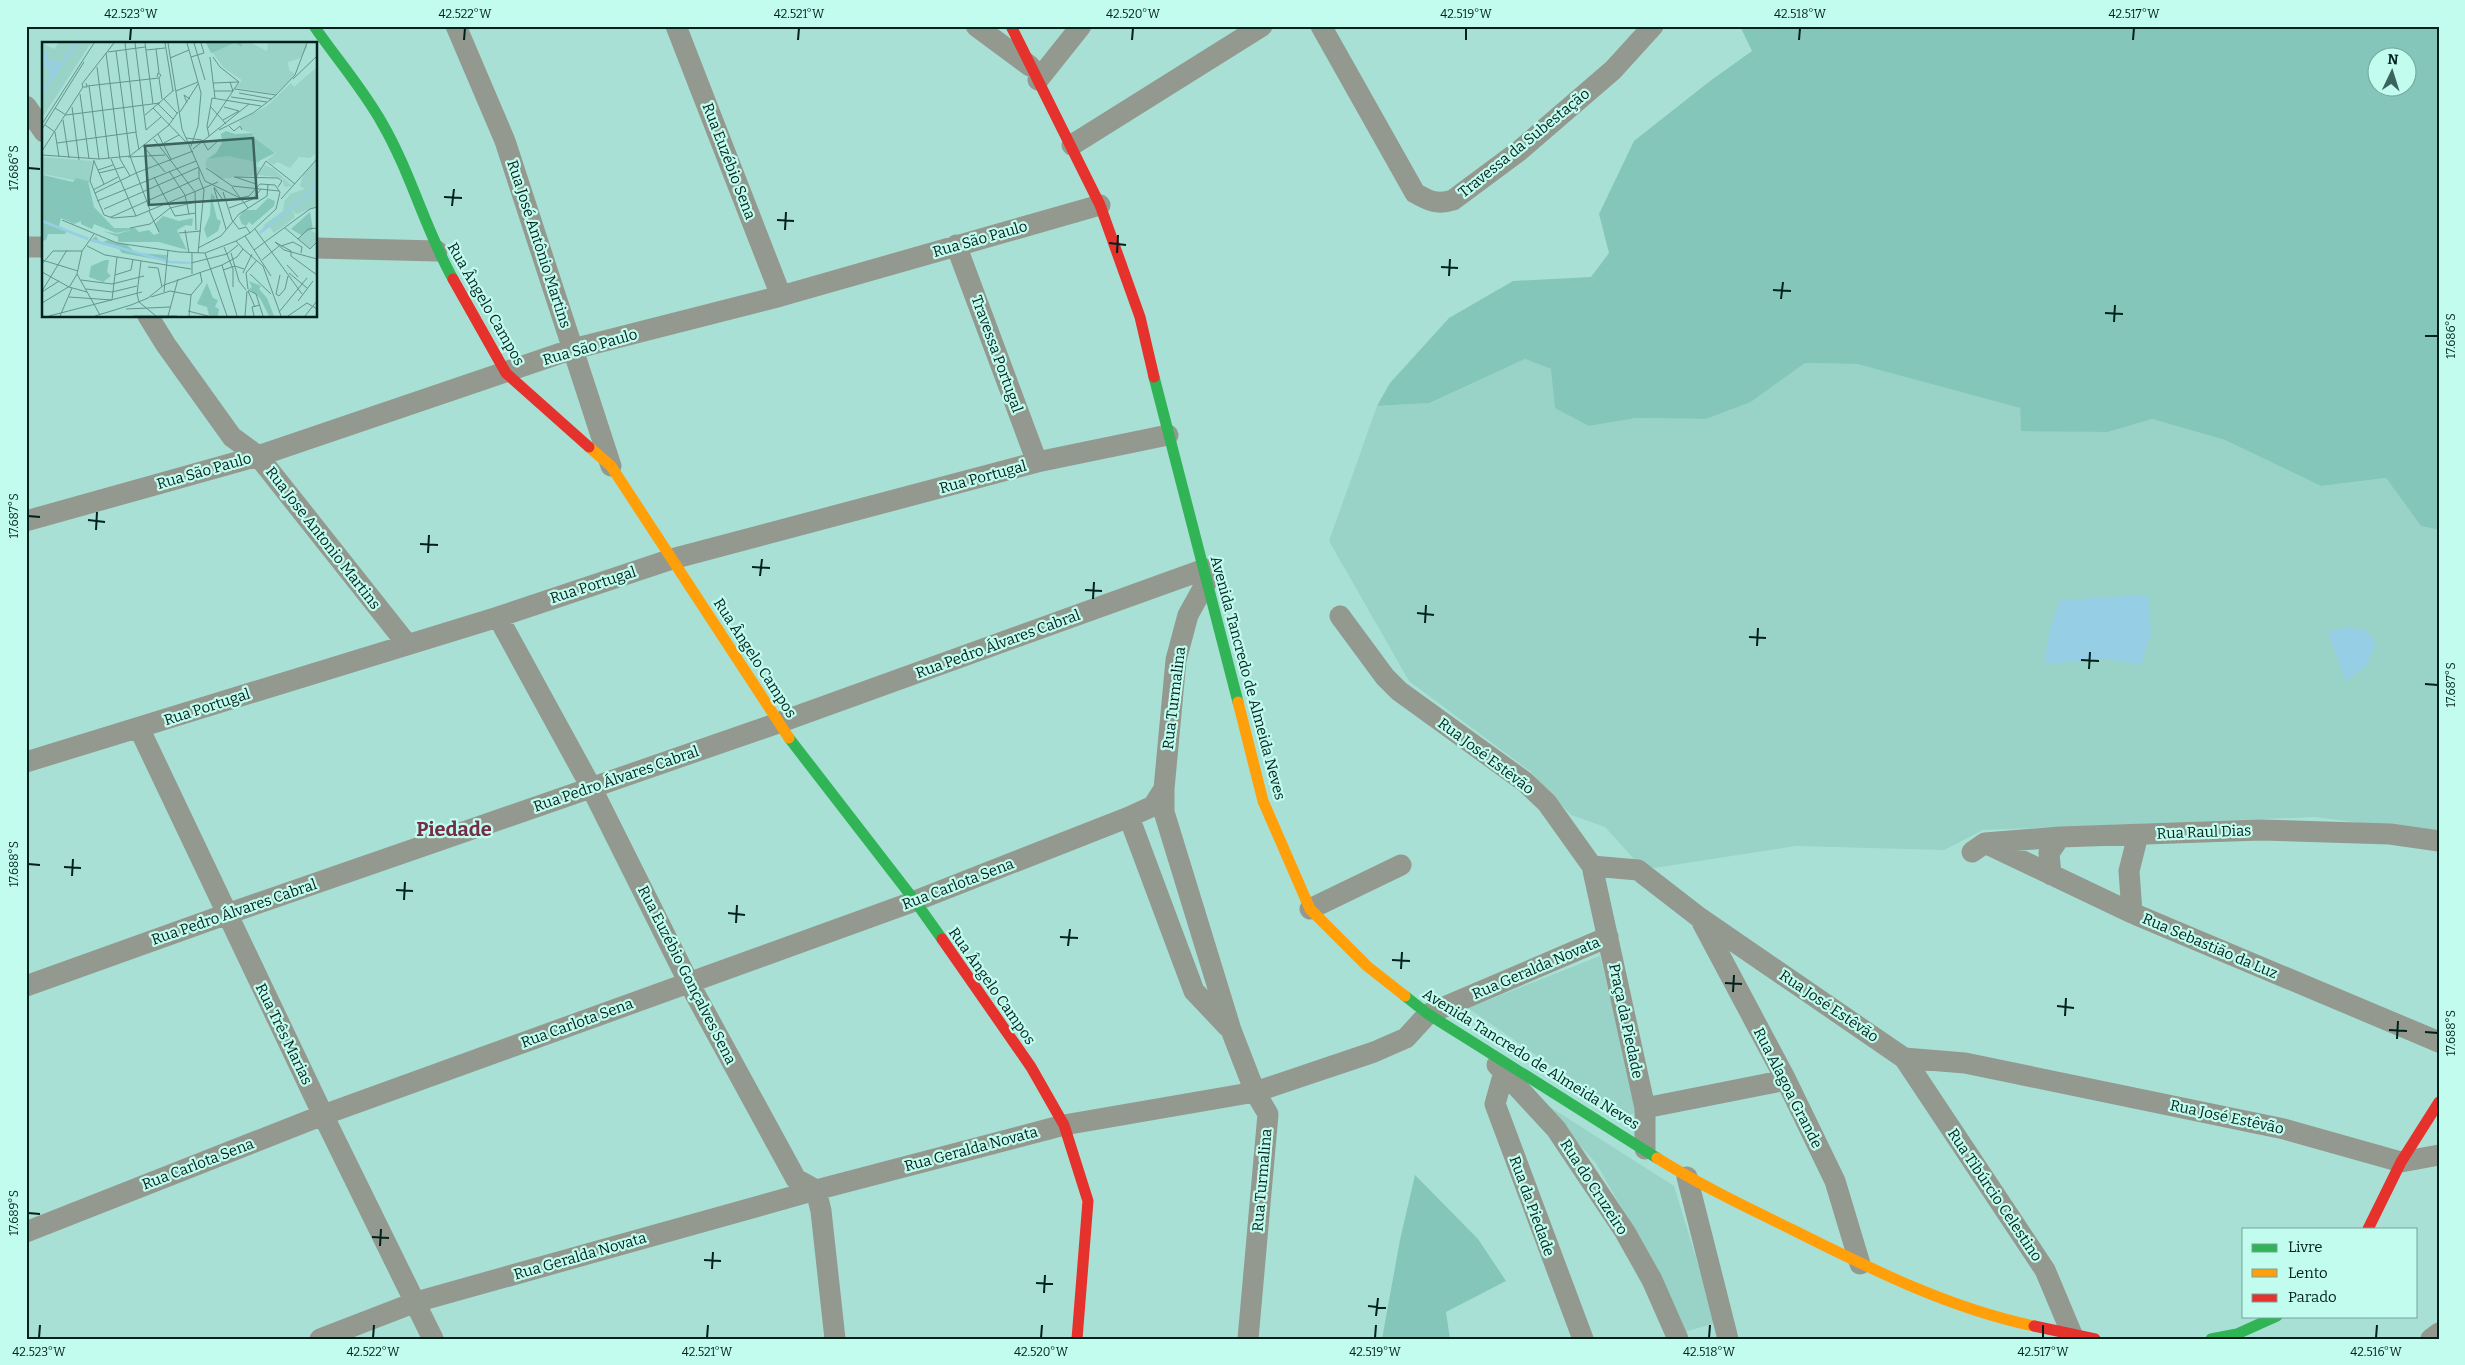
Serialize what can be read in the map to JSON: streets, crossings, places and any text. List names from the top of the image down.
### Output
{
  "streets": {
    "main road": ["Rua Ângelo Campos", "Avenida Tancredo de Almeida Neves"],
    "street": [
      "Travessa da Subestação",
      "Rua Euzébio Sena",
      "Rua São Paulo",
      "Rua José Antônio Martins",
      "Travessa Portugal",
      "Rua Portugal",
      "Rua Jose Antonio Martins",
      "Rua Pedro Álvares Cabral",
      "Rua Turmalina",
      "Rua José Estêvão",
      "Rua Raul Dias",
      "Rua Carlota Sena",
      "Rua Sebastião da Luz",
      "Rua Geralda Novata",
      "Rua Euzébio Gonçalves Sena",
      "Praça da Piedade",
      "Rua Três Marias",
      "Rua Alagoa Grande",
      "Rua do Cruzeiro",
      "Rua Tibúrcio Celestino",
      "Rua da Piedade"
    ]
  },
  "crossings": [
    ["Rua Euzébio Sena", "Rua São Paulo"],
    ["Rua São Paulo", "Rua José Antônio Martins"],
    ["Rua São Paulo", "Rua Ângelo Campos"],
    ["Rua São Paulo", "Travessa Portugal"],
    ["Rua São Paulo", "Rua Jose Antonio Martins"],
    ["Rua São Paulo", "Avenida Tancredo de Almeida Neves"],
    ["Rua José Antônio Martins", "Rua Ângelo Campos"],
    ["Rua Ângelo Campos", "Rua Portugal"],
    ["Rua Ângelo Campos", "Rua Pedro Álvares Cabral"],
    ["Rua Ângelo Campos", "Rua Carlota Sena"],
    ["Rua Ângelo Campos", "Rua Geralda Novata"],
    ["Travessa Portugal", "Rua Portugal"],
    ["Rua Portugal", "Rua Jose Antonio Martins"],
    ["Rua Portugal", "Avenida Tancredo de Almeida Neves"],
    ["Rua Portugal", "Rua Euzébio Gonçalves Sena"],
    ["Rua Portugal", "Rua Três Marias"],
    ["Rua Pedro Álvares Cabral", "Avenida Tancredo de Almeida Neves"],
    ["Rua Pedro Álvares Cabral", "Rua Turmalina"],
    ["Rua Pedro Álvares Cabral", "Rua Euzébio Gonçalves Sena"],
    ["Rua Pedro Álvares Cabral", "Rua Três Marias"],
    ["Avenida Tancredo de Almeida Neves", "Rua Turmalina"],
    ["Avenida Tancredo de Almeida Neves", "Rua Geralda Novata"],
    ["Avenida Tancredo de Almeida Neves", "Praça da Piedade"],
    ["Avenida Tancredo de Almeida Neves", "Rua Alagoa Grande"],
    ["Avenida Tancredo de Almeida Neves", "Rua do Cruzeiro"],
    ["Avenida Tancredo de Almeida Neves", "Rua Tibúrcio Celestino"],
    ["Rua Turmalina", "Rua Carlota Sena"],
    ["Rua Turmalina", "Rua Geralda Novata"],
    ["Rua José Estêvão", "Praça da Piedade"],
    ["Rua José Estêvão", "Rua Alagoa Grande"],
    ["Rua José Estêvão", "Rua Tibúrcio Celestino"],
    ["Rua Raul Dias", "Rua Sebastião da Luz"],
    ["Rua Carlota Sena", "Rua Euzébio Gonçalves Sena"],
    ["Rua Carlota Sena", "Rua Três Marias"],
    ["Rua Geralda Novata", "Rua Euzébio Gonçalves Sena"],
    ["Rua Geralda Novata", "Praça da Piedade"],
    ["Rua Geralda Novata", "Rua Três Marias"],
    ["Rua do Cruzeiro", "Rua da Piedade"]
  ],
  "districts": ["Piedade"],
  "legend": ["Livre", "Lento", "Parado"],
  "north": "top",
  "coordinates": [
    "42.523°W",
    "42.522°W",
    "42.521°W",
    "42.520°W",
    "42.519°W",
    "42.518°W",
    "42.517°W",
    "17.686°S",
    "17.687°S",
    "17.688°S",
    "17.689°S",
    "42.516°W"
  ]
}
